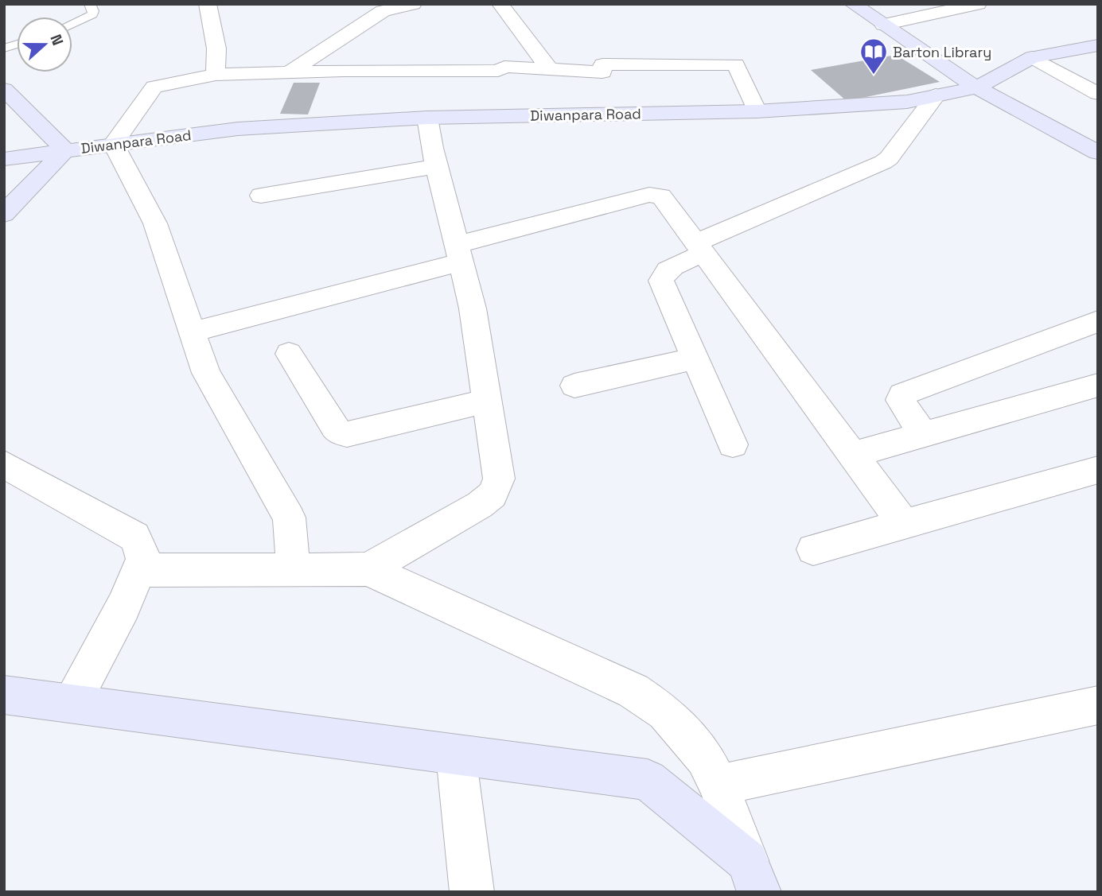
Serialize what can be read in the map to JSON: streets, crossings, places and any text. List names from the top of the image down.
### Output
{
  "streets": {
    "street": ["Diwanpara Road"]
  },
  "places": {
    "library": ["Barton Library"]
  },
  "north": "right"
}
